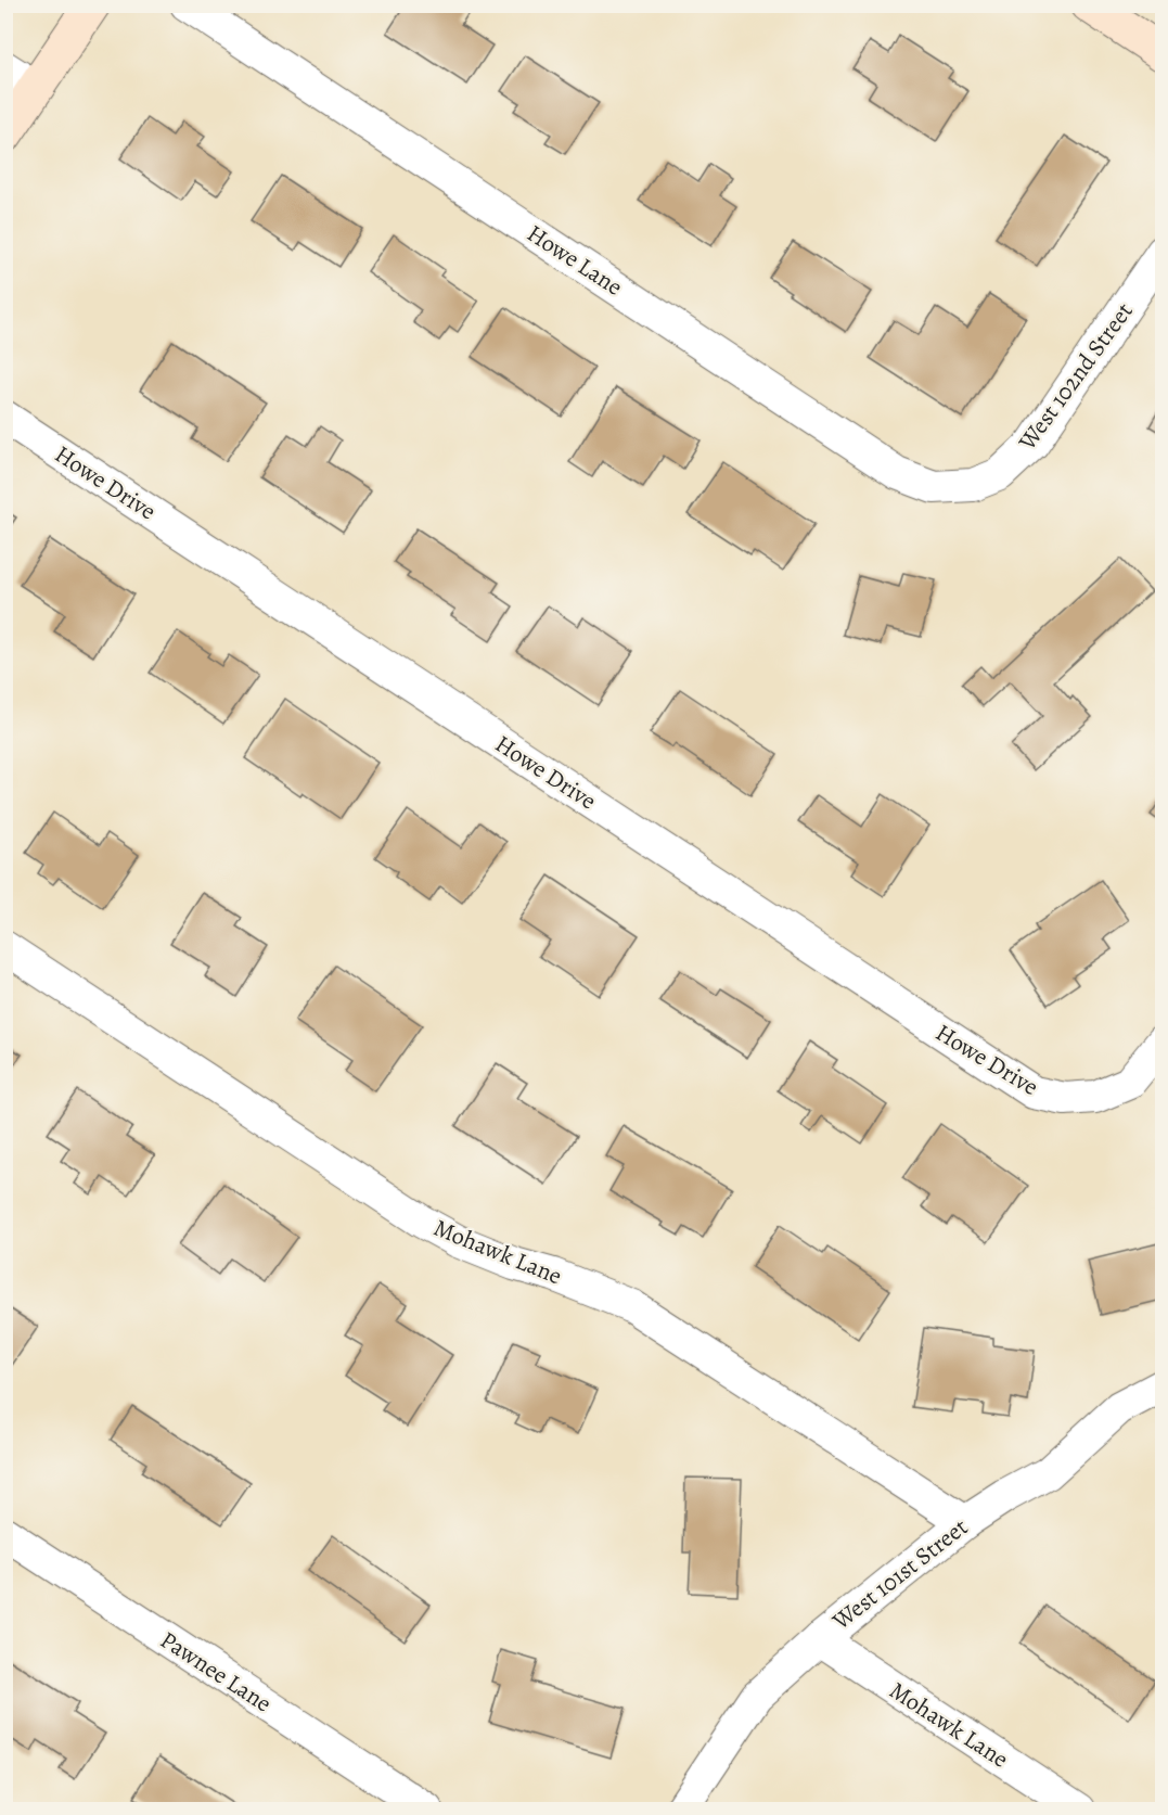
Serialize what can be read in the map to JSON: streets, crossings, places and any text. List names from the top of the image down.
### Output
{
  "streets": {
    "street": [
      "Howe Lane",
      "West 102nd Street",
      "Howe Drive",
      "Mohawk Lane",
      "West 101st Street",
      "Pawnee Lane"
    ]
  },
  "crossings": [
    ["Howe Lane", "West 102nd Street"],
    ["Mohawk Lane", "West 101st Street"]
  ]
}
